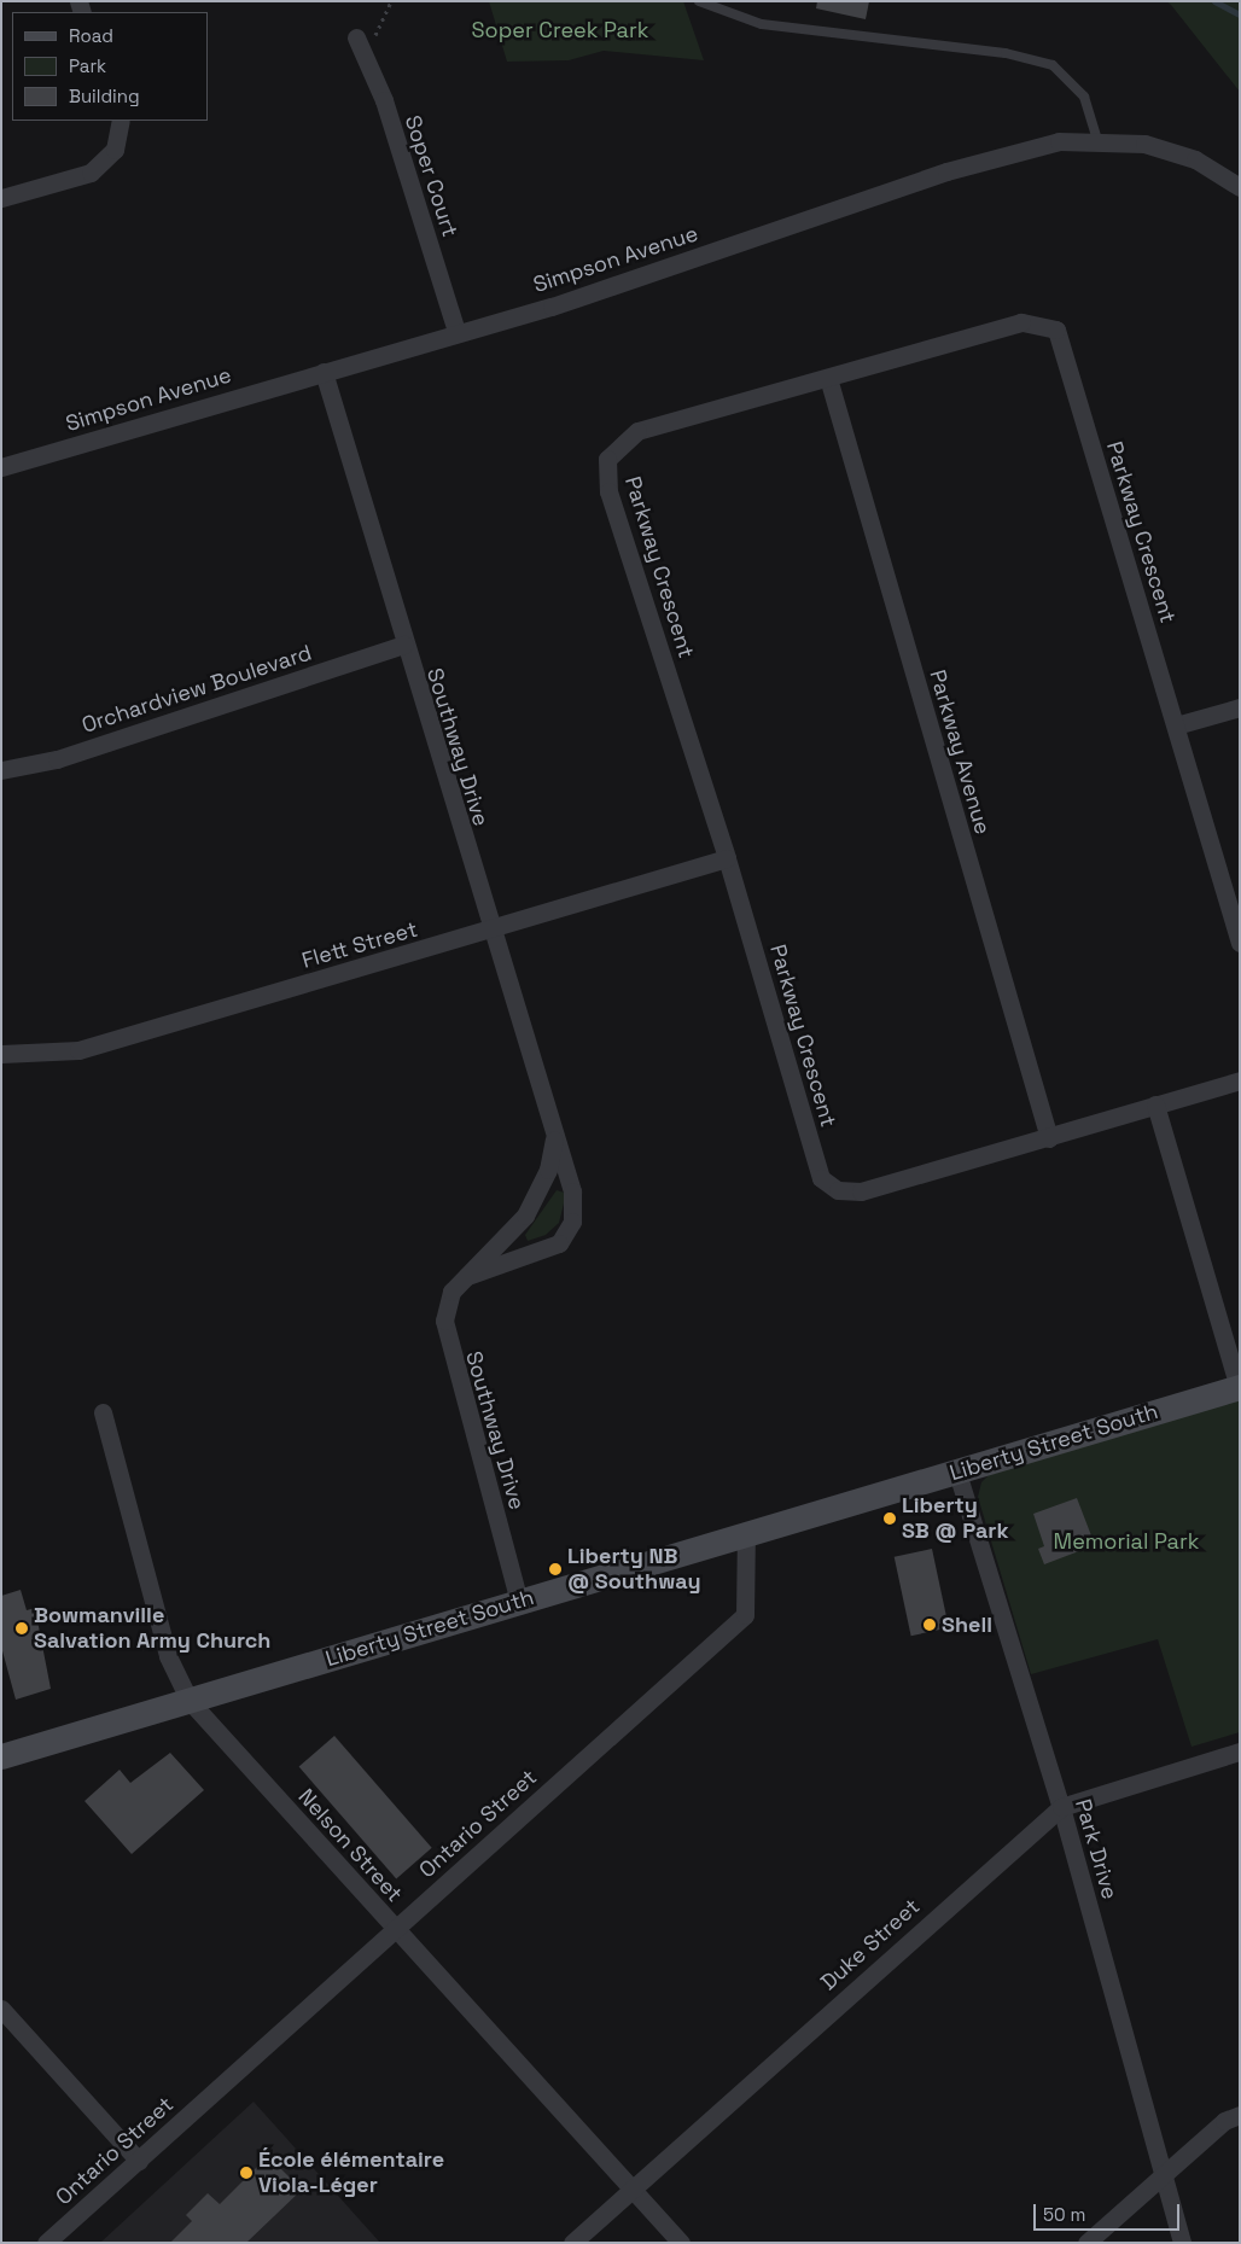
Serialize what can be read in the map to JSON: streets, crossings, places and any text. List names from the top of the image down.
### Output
{
  "streets": {
    "main road": ["Liberty Street South"],
    "street": [
      "Soper Court",
      "Simpson Avenue",
      "Parkway Crescent",
      "Orchardview Boulevard",
      "Southway Drive",
      "Parkway Avenue",
      "Flett Street",
      "Ontario Street",
      "Nelson Street",
      "Park Drive",
      "Duke Street"
    ]
  },
  "crossings": [
    ["Soper Court", "Simpson Avenue"],
    ["Simpson Avenue", "Southway Drive"],
    ["Parkway Crescent", "Parkway Avenue"],
    ["Parkway Crescent", "Flett Street"],
    ["Orchardview Boulevard", "Southway Drive"],
    ["Southway Drive", "Flett Street"],
    ["Southway Drive", "Liberty Street South"],
    ["Liberty Street South", "Ontario Street"],
    ["Liberty Street South", "Nelson Street"],
    ["Liberty Street South", "Park Drive"],
    ["Ontario Street", "Nelson Street"],
    ["Nelson Street", "Duke Street"],
    ["Park Drive", "Duke Street"]
  ],
  "parks": ["Soper Creek Park", "Memorial Park"],
  "places": [
    "Liberty SB @ Park",
    "Liberty NB @ Southway",
    "Shell",
    "Bowmanville Salvation Army Church",
    "École élémentaire Viola-Léger"
  ],
  "legend": ["Road", "Park", "Building"],
  "scale_bar": "50 m"
}
